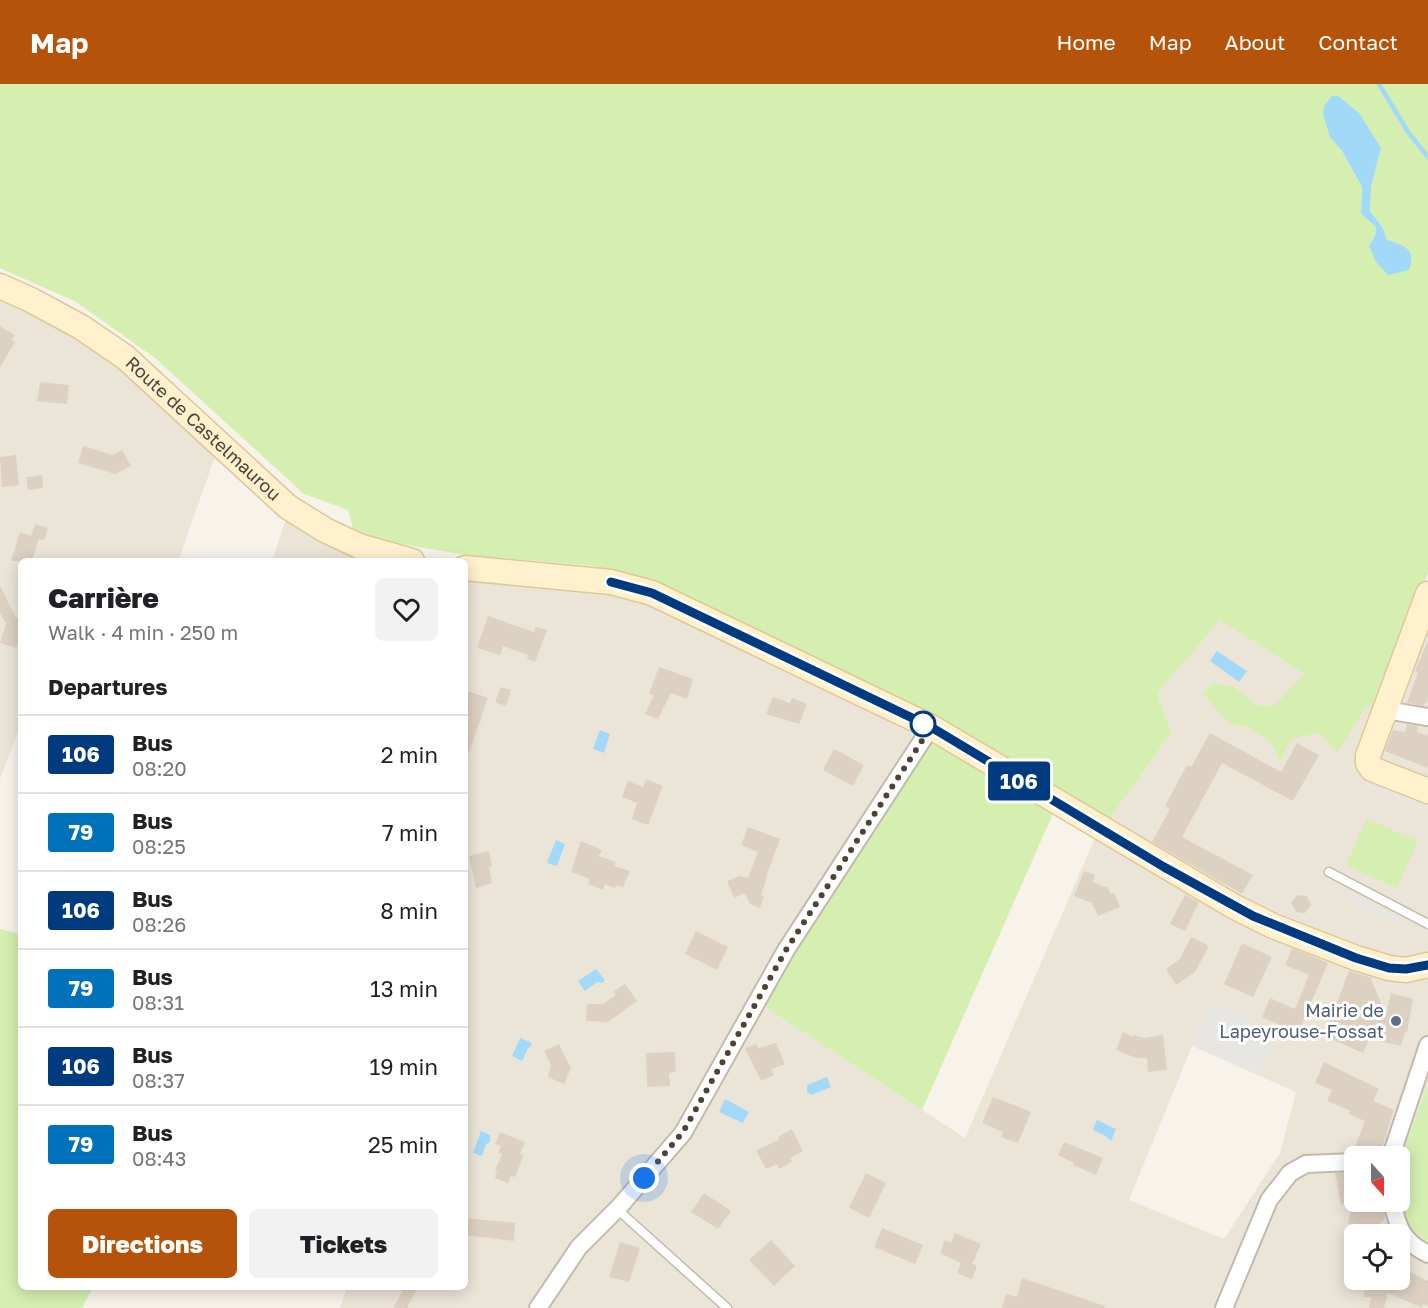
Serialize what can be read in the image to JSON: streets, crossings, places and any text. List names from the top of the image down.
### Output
{
  "streets": {
    "street": ["Route de Castelmaurou"]
  },
  "places": ["Mairie de Lapeyrouse-Fossat"],
  "lines": ["bus line 106"],
  "north": "bottom",
  "page": {
    "header": "Map",
    "nav": [
      "Home",
      "Map",
      "About",
      "Contact"
    ],
    "on_map": "106",
    "heading": [
      ["Carrière", "Walk · 4 min · 250 m"],
      "Departures"
    ],
    "list": [
      {
        "mark": "106",
        "name": "Bus",
        "note": "08:20",
        "value": "2 min"
      },
      {
        "mark": "79",
        "name": "Bus",
        "note": "08:25",
        "value": "7 min"
      },
      {
        "mark": "106",
        "name": "Bus",
        "note": "08:26",
        "value": "8 min"
      },
      {
        "mark": "79",
        "name": "Bus",
        "note": "08:31",
        "value": "13 min"
      },
      {
        "mark": "106",
        "name": "Bus",
        "note": "08:37",
        "value": "19 min"
      },
      {
        "mark": "79",
        "name": "Bus",
        "note": "08:43",
        "value": "25 min"
      }
    ],
    "buttons": ["Directions", "Tickets"]
  }
}
